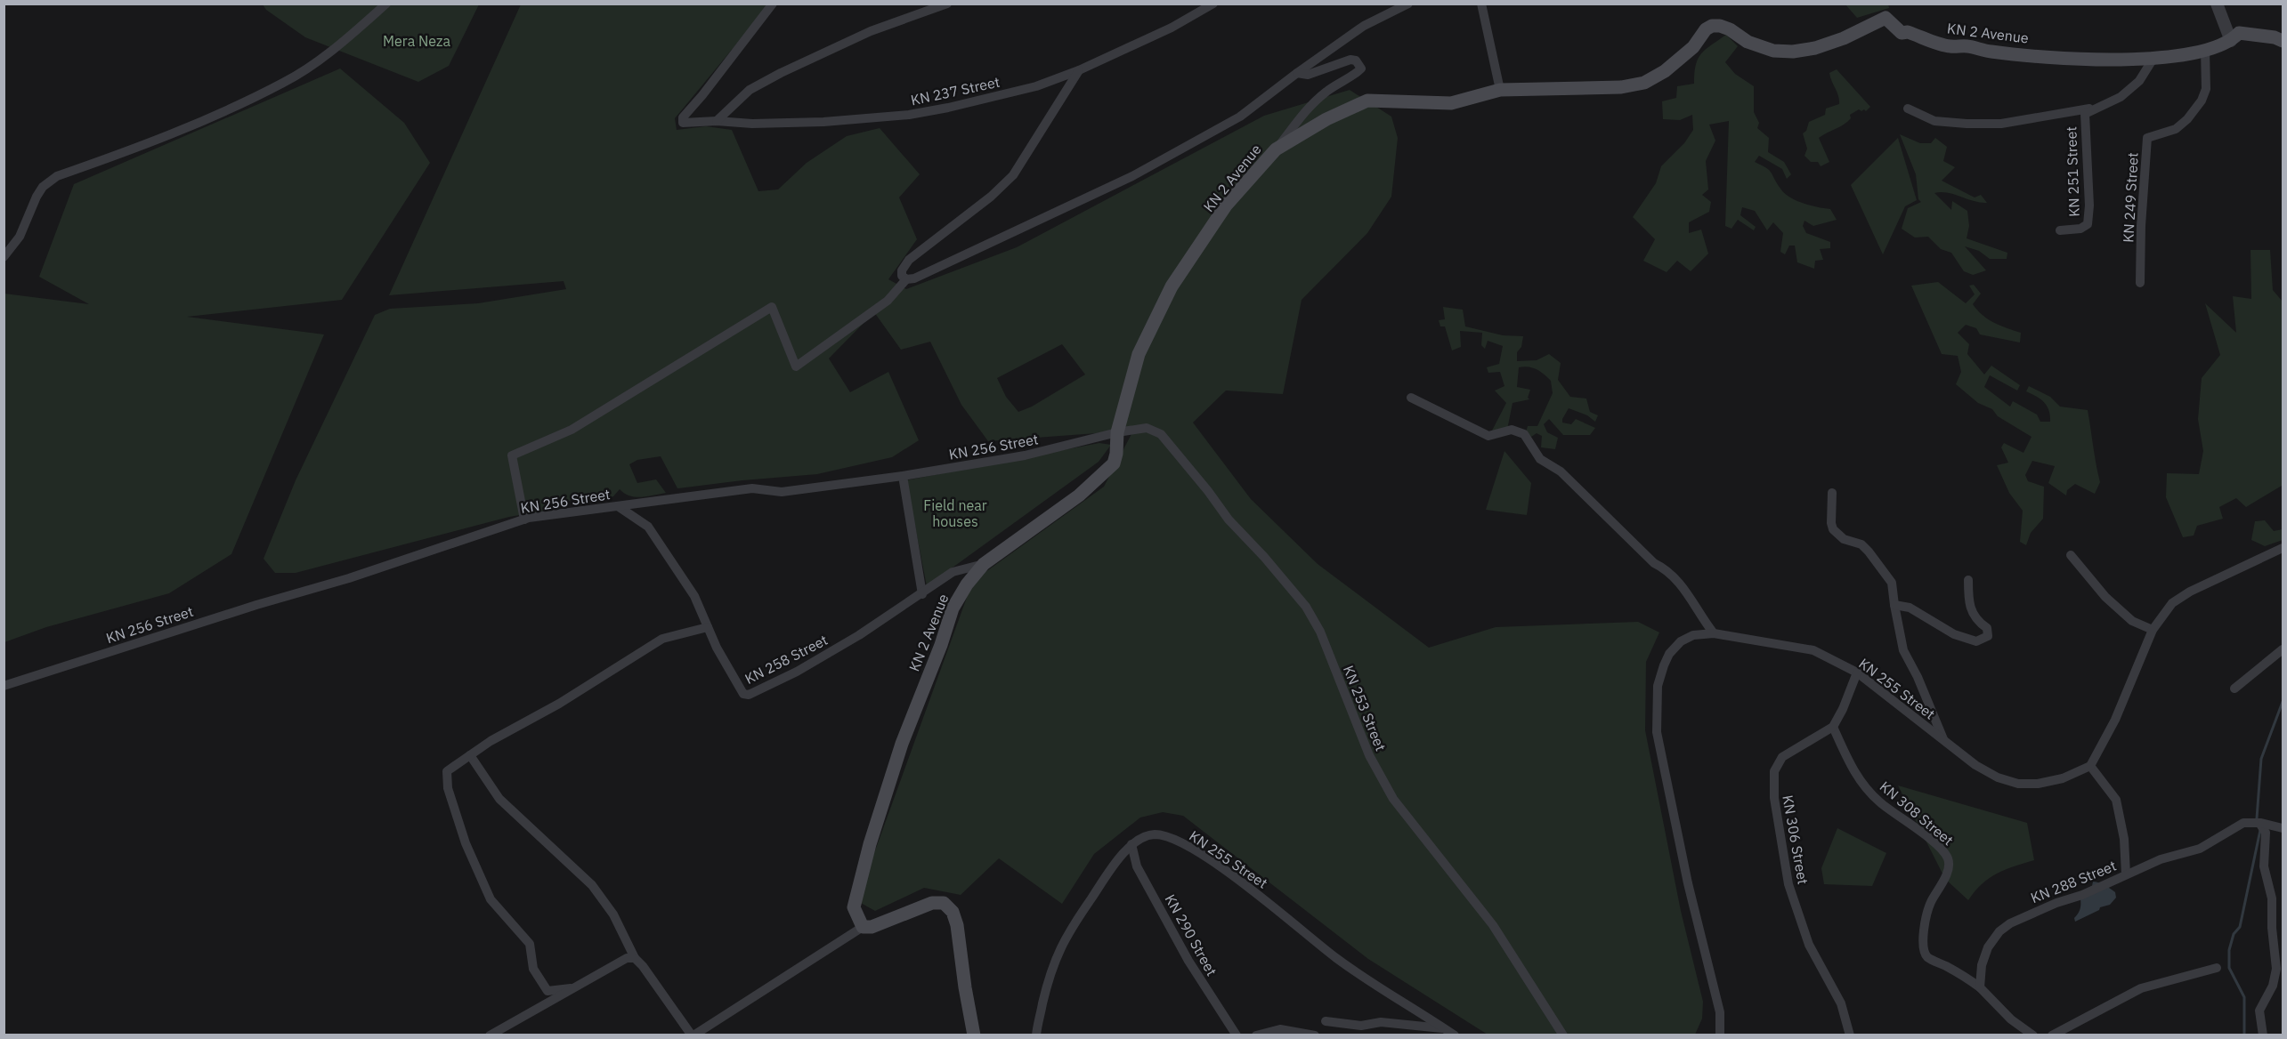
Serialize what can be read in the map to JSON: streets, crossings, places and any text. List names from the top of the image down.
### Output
{
  "streets": {
    "main road": ["KN 2 Avenue"],
    "street": [
      "KN 237 Street",
      "KN 251 Street",
      "KN 249 Street",
      "KN 256 Street",
      "KN 258 Street",
      "KN 255 Street",
      "KN 253 Street",
      "KN 308 Street",
      "KN 306 Street",
      "KN 288 Street",
      "KN 290 Street"
    ]
  },
  "crossings": [
    ["KN 2 Avenue", "KN 249 Street"],
    ["KN 2 Avenue", "KN 256 Street"],
    ["KN 2 Avenue", "KN 258 Street"],
    ["KN 2 Avenue", "KN 253 Street"],
    ["KN 256 Street", "KN 258 Street"],
    ["KN 256 Street", "KN 253 Street"],
    ["KN 255 Street", "KN 290 Street"],
    ["KN 308 Street", "KN 306 Street"],
    ["KN 308 Street", "KN 288 Street"]
  ],
  "parks": ["Mera Neza", "Field near houses"]
}
